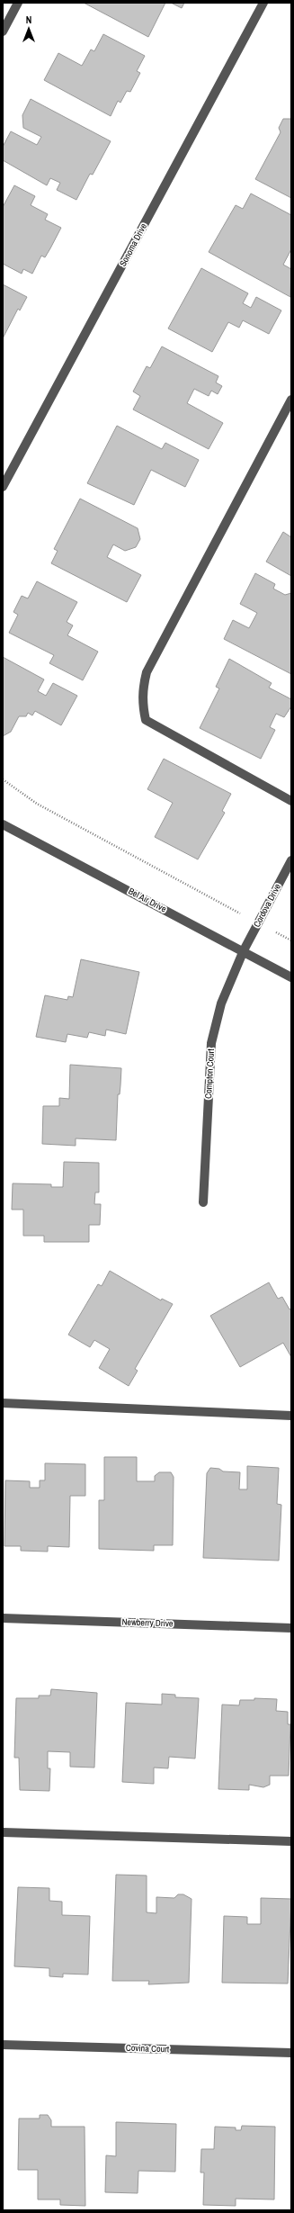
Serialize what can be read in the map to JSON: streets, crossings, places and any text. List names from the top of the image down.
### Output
{
  "streets": {
    "street": [
      "Sonoma Drive",
      "Bel Air Drive",
      "Cordova Drive",
      "Compton Court",
      "Newberry Drive",
      "Covina Court"
    ]
  },
  "crossings": [
    ["Bel Air Drive", "Cordova Drive"],
    ["Bel Air Drive", "Compton Court"],
    ["Cordova Drive", "Compton Court"]
  ],
  "north": "top"
}
